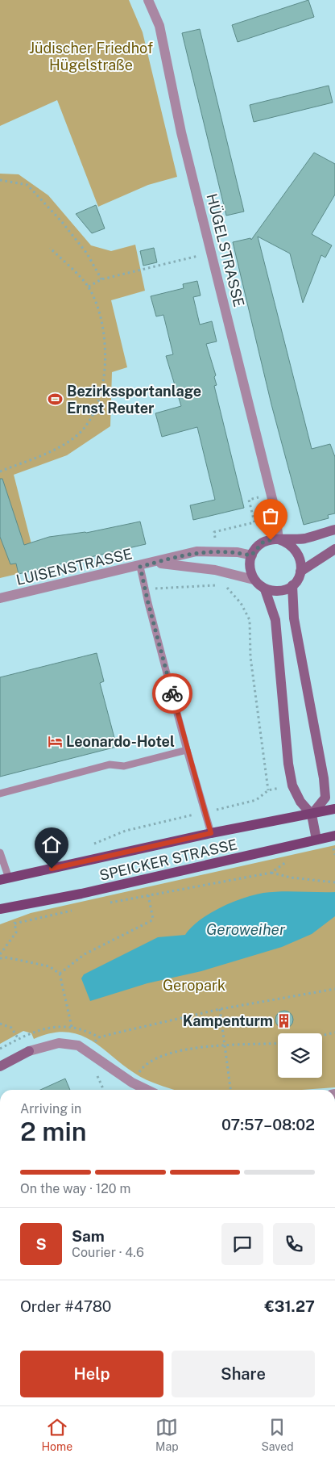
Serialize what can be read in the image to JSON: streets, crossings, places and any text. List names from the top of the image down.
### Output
{
  "streets": {
    "main road": ["SPEICKER STRASSE"],
    "street": ["HÜGELSTRASSE", "LUISENSTRASSE"]
  },
  "crossings": [
    ["HÜGELSTRASSE", "LUISENSTRASSE"]
  ],
  "water": ["Geroweiher"],
  "parks": ["Jüdischer Friedhof Hügelstraße", "Geropark"],
  "places": {
    "sports": ["Bezirkssportanlage Ernst Reuter"],
    "hotel": ["Leonardo-Hotel"],
    "building": ["Kampenturm"]
  },
  "page": {
    "heading": ["2 min", "Arriving in", "07:57–08:02"],
    "panel": [
      "Sam",
      "Courier · 4.6",
      "Order #4780",
      "€31.27"
    ],
    "bar": "On the way · 120 m",
    "round": "S",
    "buttons": ["Help", "Share"],
    "tabs": ["Home", "Map", "Saved"]
  }
}
